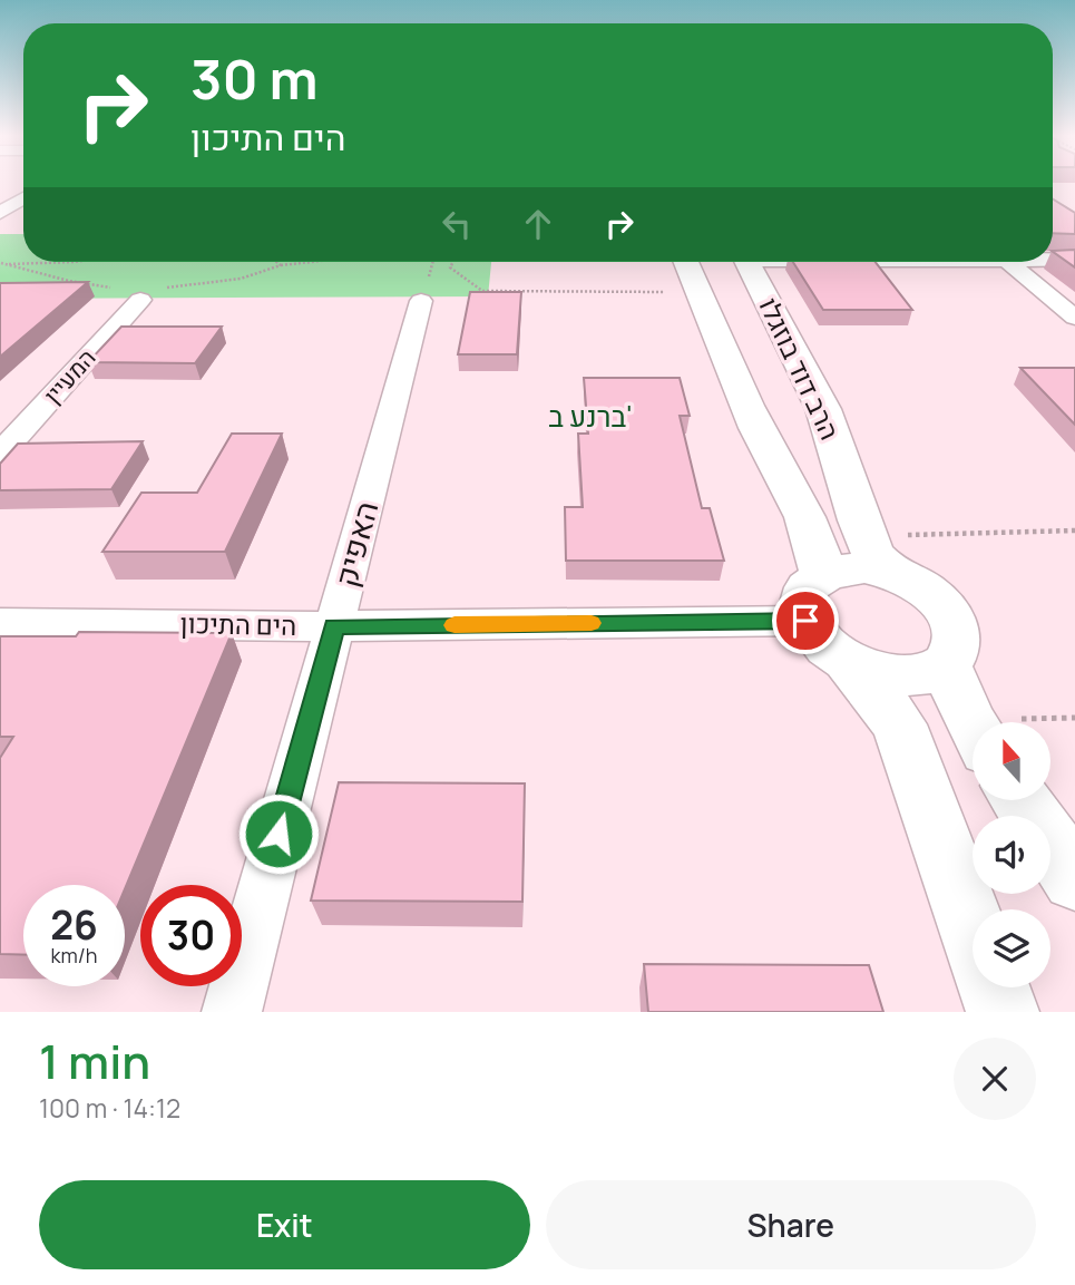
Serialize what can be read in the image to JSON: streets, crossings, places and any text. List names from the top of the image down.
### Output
{
  "streets": {
    "street": [
      "הרב דוד בוזגלו",
      "המעיין",
      "האפיק",
      "הים התיכון"
    ]
  },
  "crossings": [
    ["הרב דוד בוזגלו", "הים התיכון"],
    ["האפיק", "הים התיכון"]
  ],
  "districts": ["ברנע ב'"],
  "north": "top",
  "page": {
    "turn": ["30 m", "הים התיכון"],
    "speed": "26 km/h",
    "limit": "30",
    "heading": ["1 min", "100 m · 14:12"],
    "buttons": ["Exit", "Share"]
  }
}
